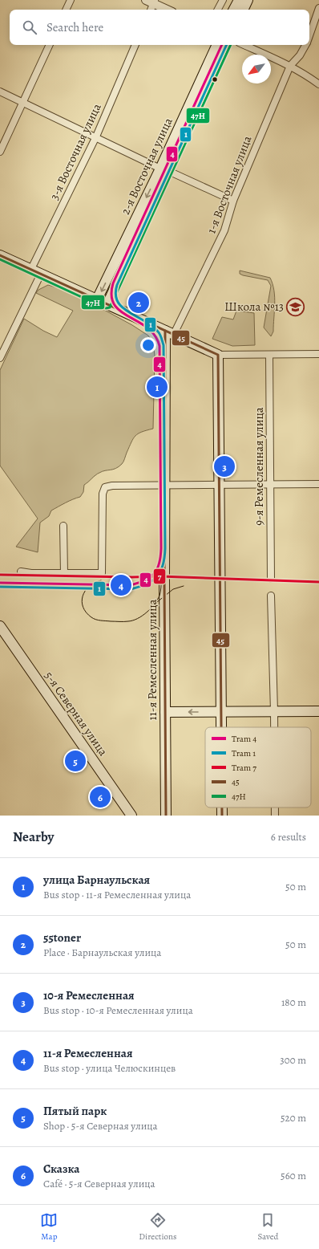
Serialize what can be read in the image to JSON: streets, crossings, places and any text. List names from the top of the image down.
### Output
{
  "streets": {
    "main road": ["2-я Восточная улица", "11-я Ремесленная улица", "5-я Северная улица"],
    "street": ["3-я Восточная улица", "1-я Восточная улица", "9-я Ремесленная улица"]
  },
  "crossings": [
    ["1-я Восточная улица", "11-я Ремесленная улица"]
  ],
  "places": {
    "school or university": ["Школа №13"]
  },
  "lines": [
    "tram line 4",
    "tram line 1",
    "transit line 47Н",
    "transit line 45",
    "tram line 7"
  ],
  "legend": [
    "Tram 4",
    "Tram 1",
    "Tram 7",
    "45",
    "47Н"
  ],
  "north": "bottom left",
  "page": {
    "search": "Search here",
    "pins": [
      "2",
      "1",
      "3",
      "4",
      "5",
      "6"
    ],
    "heading": ["Nearby", "6 results"],
    "list": [
      {
        "mark": "1",
        "name": "улица Барнаульская",
        "note": "Bus stop · 11-я Ремесленная улица",
        "value": "50 m"
      },
      {
        "mark": "2",
        "name": "55toner",
        "note": "Place · Барнаульская улица",
        "value": "50 m"
      },
      {
        "mark": "3",
        "name": "10-я Ремесленная",
        "note": "Bus stop · 10-я Ремесленная улица",
        "value": "180 m"
      },
      {
        "mark": "4",
        "name": "11-я Ремесленная",
        "note": "Bus stop · улица Челюскинцев",
        "value": "300 m"
      },
      {
        "mark": "5",
        "name": "Пятый парк",
        "note": "Shop · 5-я Северная улица",
        "value": "520 m"
      },
      {
        "mark": "6",
        "name": "Сказка",
        "note": "Café · 5-я Северная улица",
        "value": "560 m"
      }
    ],
    "nav": ["Map", "Directions", "Saved"]
  }
}
